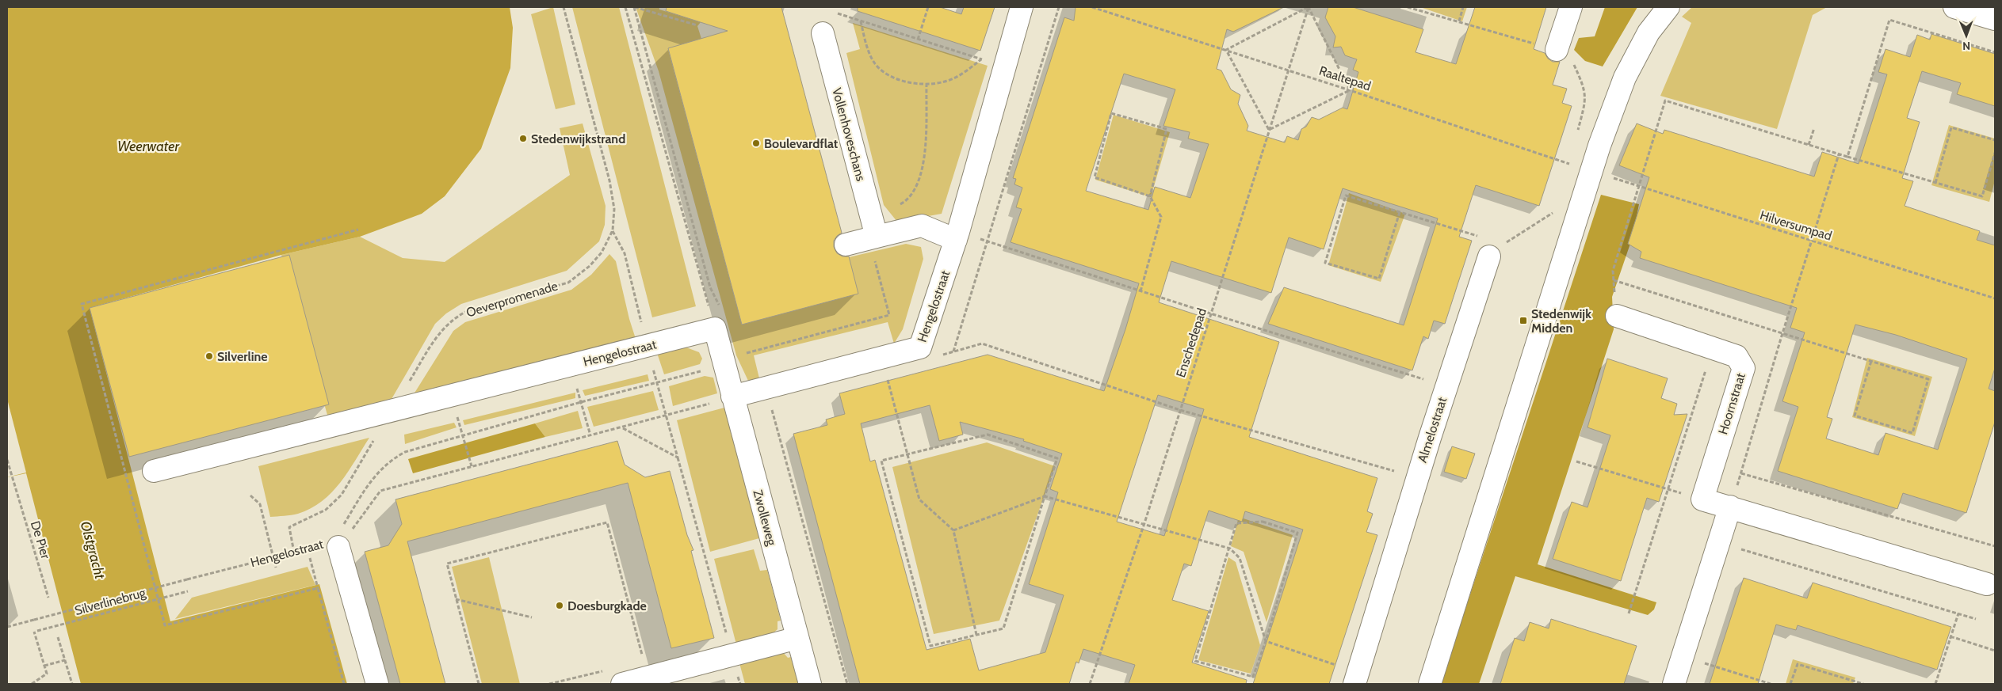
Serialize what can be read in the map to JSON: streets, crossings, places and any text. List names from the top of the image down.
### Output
{
  "streets": {
    "street": [
      "Vollenhoveschans",
      "Hengelostraat",
      "Hoornstraat",
      "Almelostraat",
      "Zwolleweg"
    ],
    "path": [
      "Raaltepad",
      "Hilversumpad",
      "Oeverpromenade",
      "Enschedepad",
      "De Pier",
      "Silverlinebrug"
    ]
  },
  "crossings": [
    ["Raaltepad", "Hilversumpad"],
    ["Raaltepad", "Enschedepad"],
    ["Oeverpromenade", "Hengelostraat"],
    ["Hengelostraat", "Zwolleweg"],
    ["Hengelostraat", "Silverlinebrug"]
  ],
  "water": ["Weerwater", "Olstgracht"],
  "places": {
    "other": [
      "Stedenwijkstrand",
      "Boulevardflat",
      "Silverline",
      "Doesburgkade"
    ],
    "transit": ["Stedenwijk Midden"]
  },
  "north": "bottom"
}
